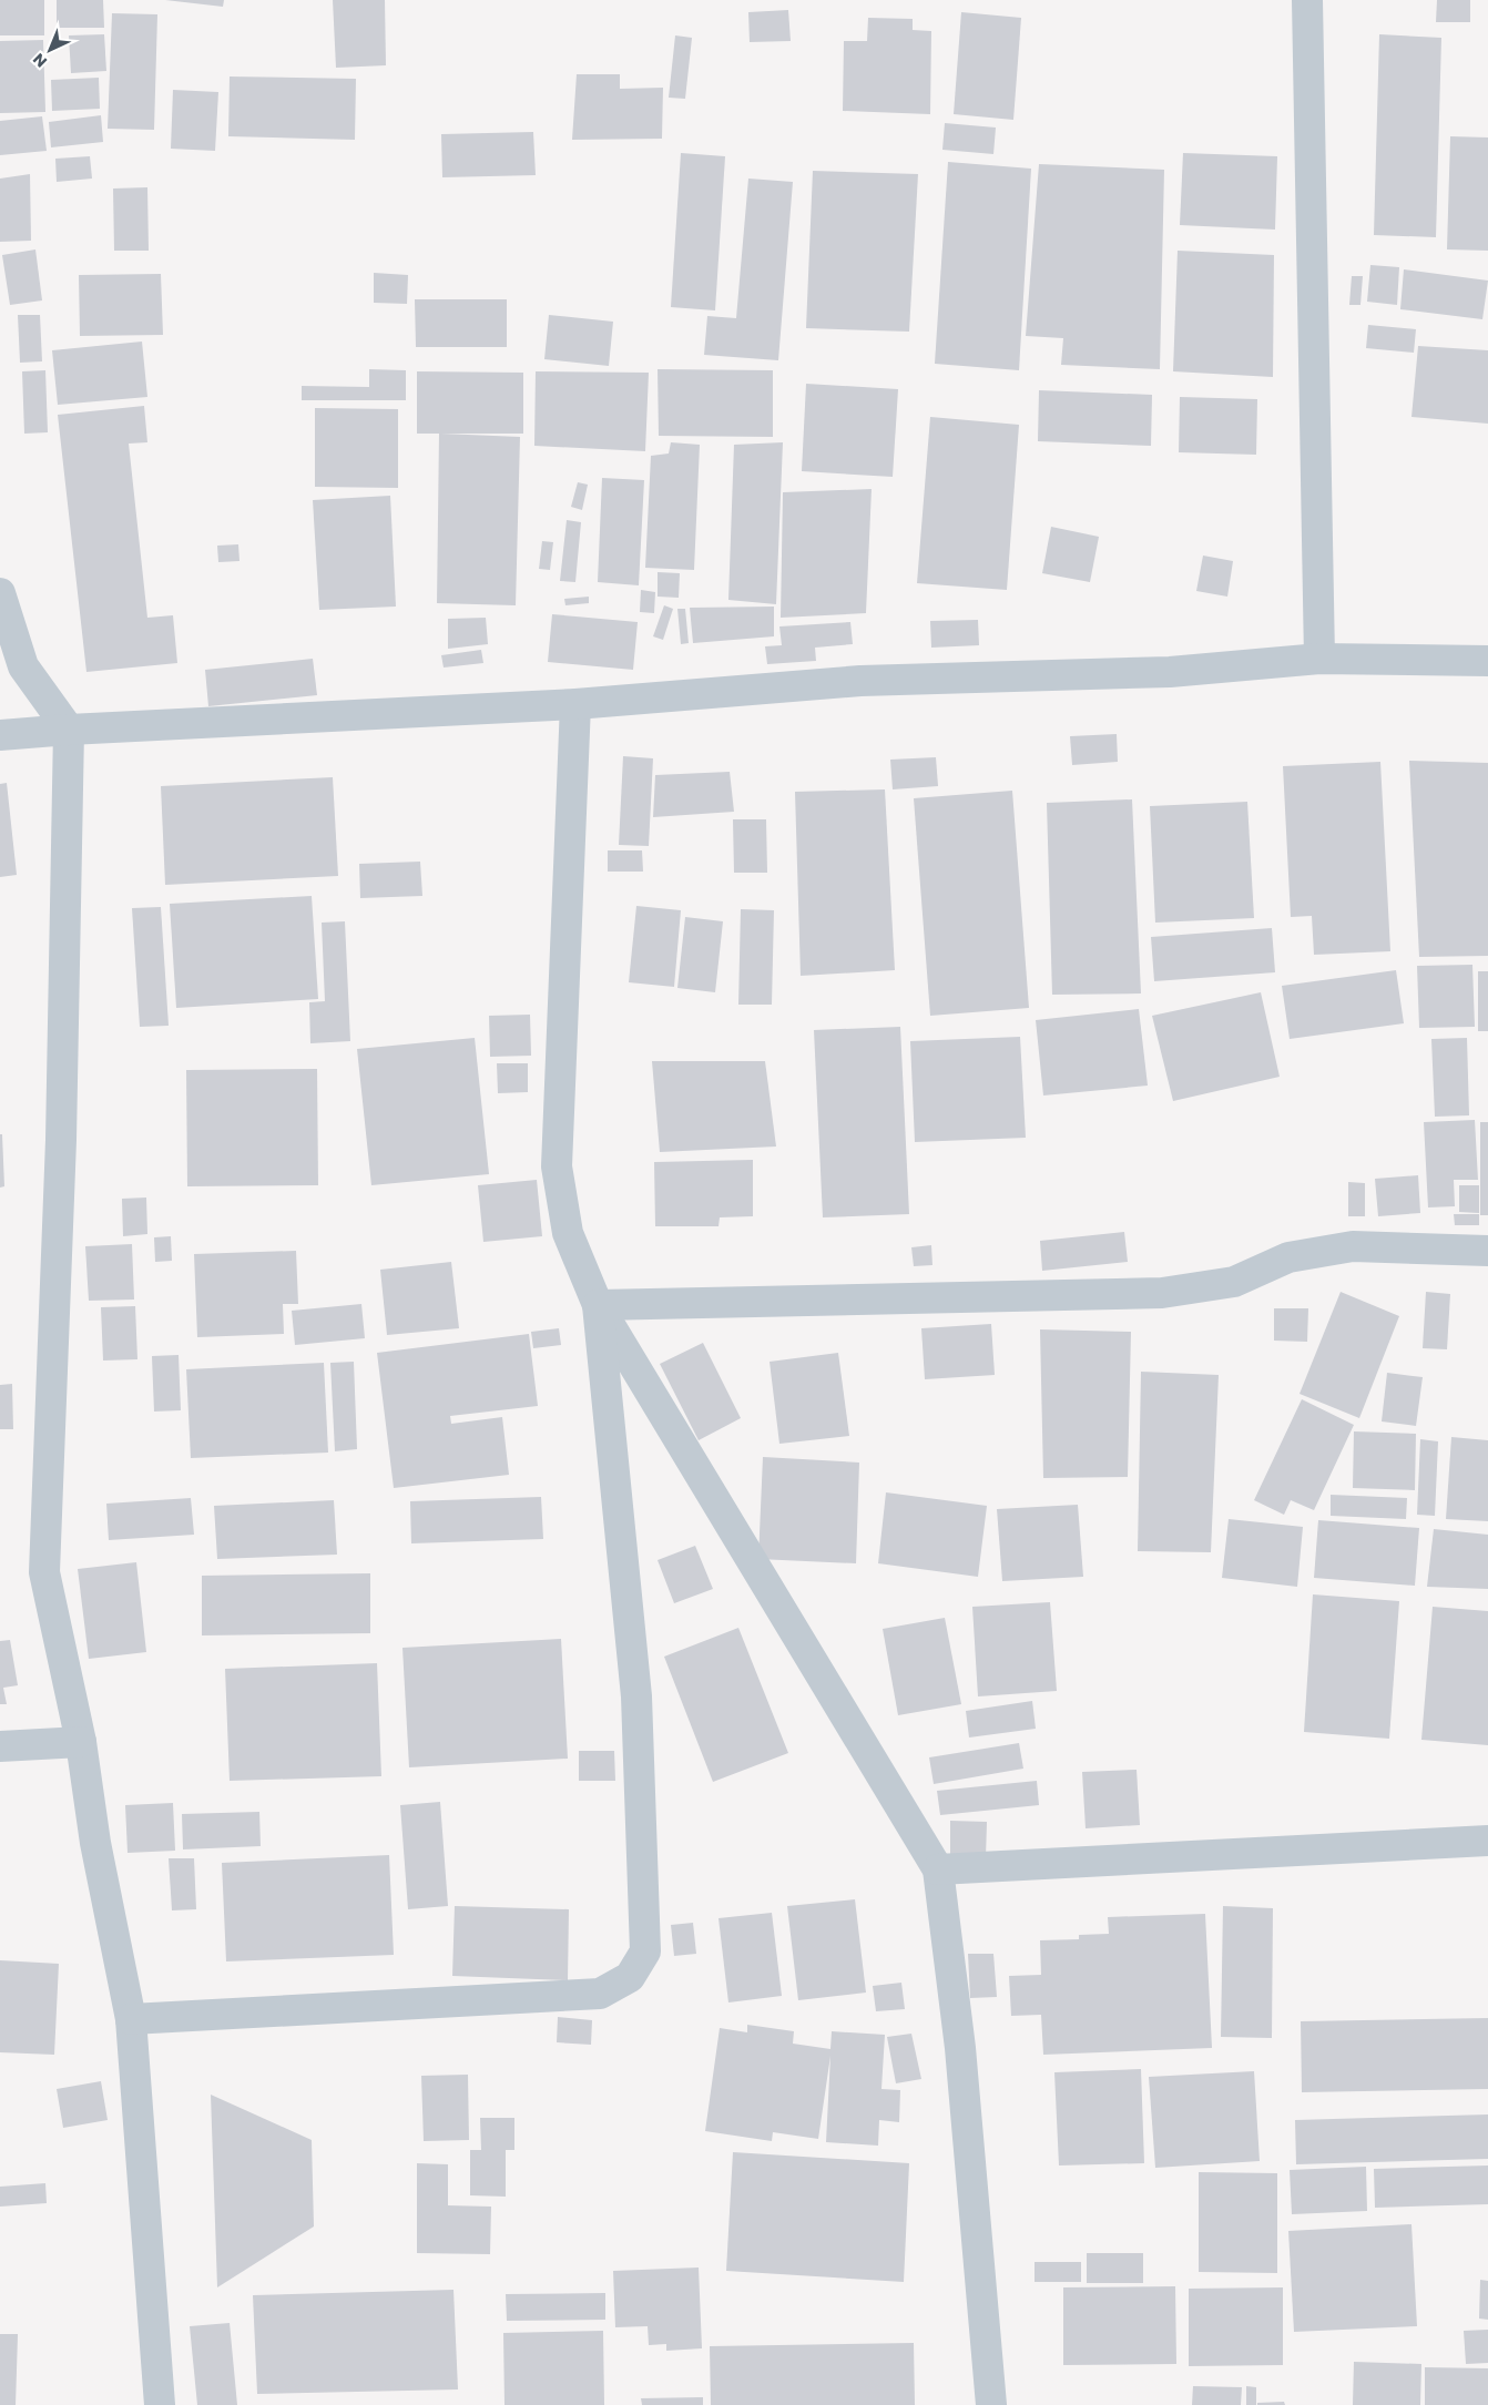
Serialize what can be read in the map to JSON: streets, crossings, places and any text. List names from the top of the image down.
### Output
{
  "north": "bottom left"
}
